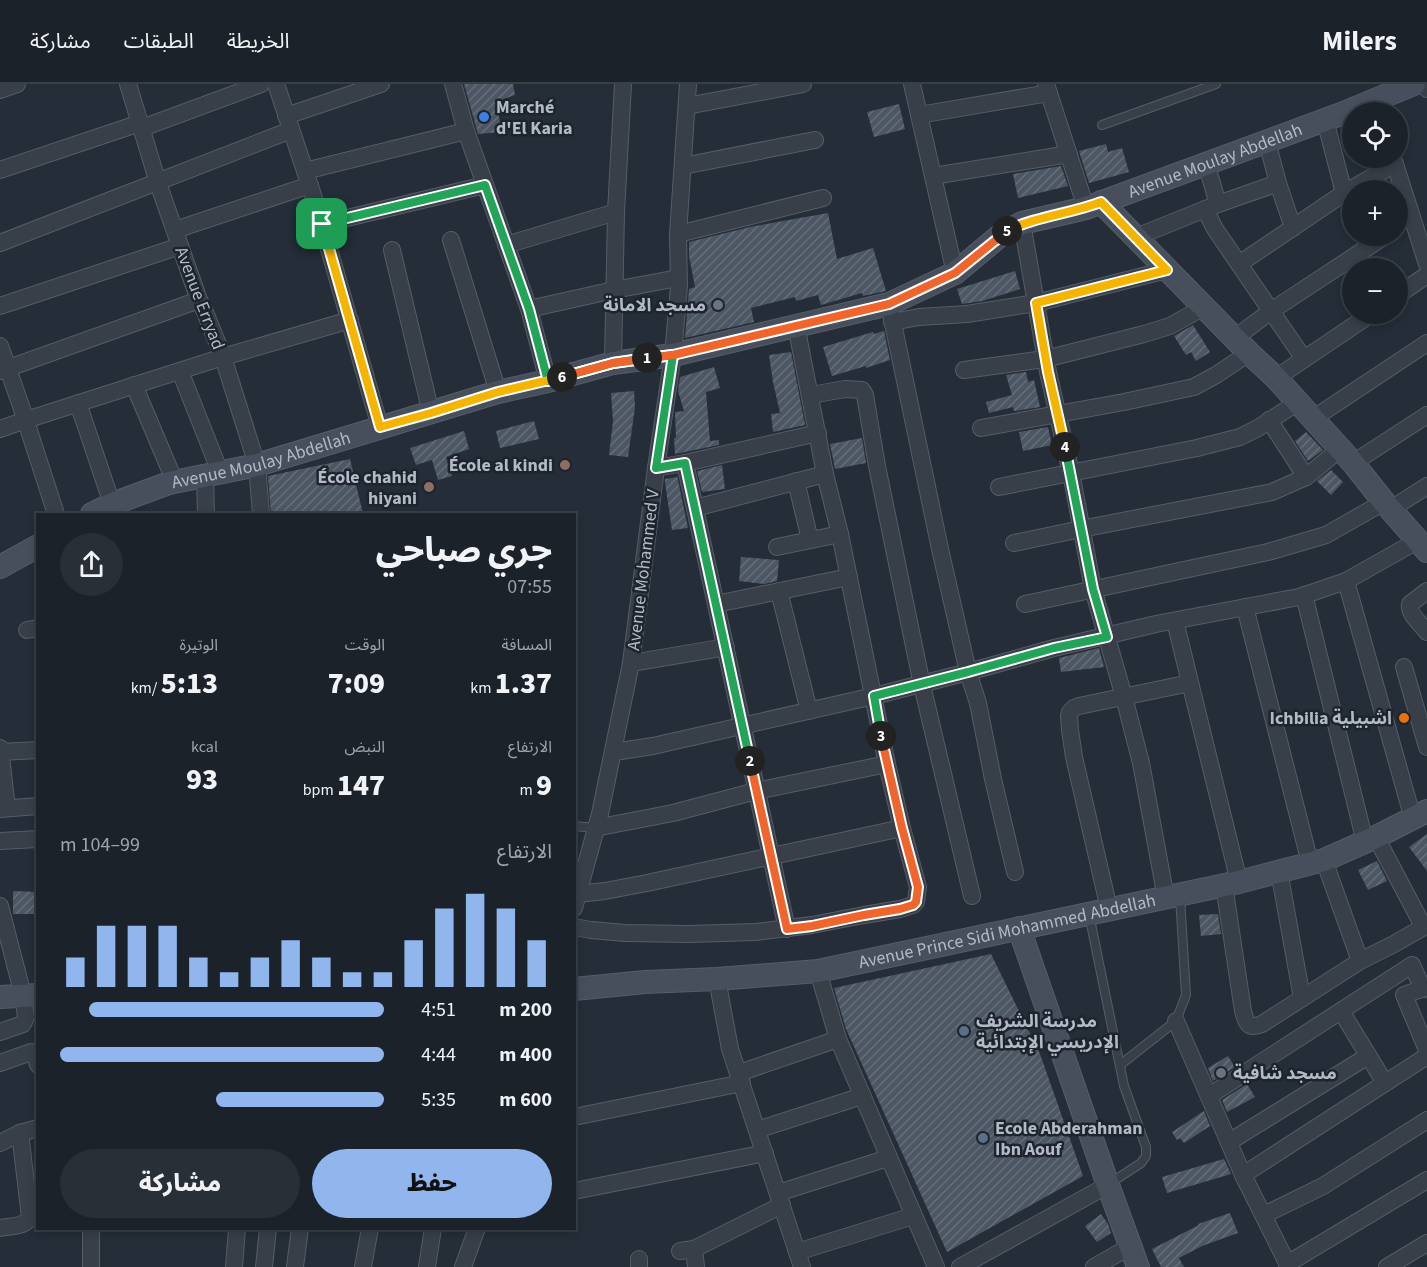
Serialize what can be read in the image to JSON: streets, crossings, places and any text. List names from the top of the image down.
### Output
{
  "streets": {
    "street": [
      "Avenue Moulay Abdellah",
      "Avenue Erryad",
      "Avenue Mohammed V",
      "Avenue Prince Sidi Mohammed Abdellah"
    ]
  },
  "crossings": [
    ["Avenue Moulay Abdellah", "Avenue Erryad"],
    ["Avenue Moulay Abdellah", "Avenue Mohammed V"]
  ],
  "places": [
    "Marché d'El Karia",
    "مسجد الامانة",
    "École al kindi",
    "École chahid hiyani",
    "Ichbilia اشبيلية",
    "مدرسة الشريف الإدريسي الإبتدائية",
    "مسجد شافية",
    "Ecole Abderahman Ibn Aouf"
  ],
  "page": {
    "header": "Milers",
    "nav": ["الخريطة", "الطبقات", "مشاركة"],
    "map_buttons": ["+", "−"],
    "pins": [
      "5",
      "1",
      "6",
      "4",
      "3",
      "2"
    ],
    "heading": ["جري صباحي", "07:55"],
    "stats": [
      ["المسافة", "1.37 km"],
      ["الوقت", "7:09"],
      ["الوتيرة", "5:13 /km"],
      ["الارتفاع", "9 m"],
      ["النبض", "147 bpm"],
      ["kcal", "93"]
    ],
    "chart": ["الارتفاع", "99–104 m"],
    "list": [
      {
        "name": "200 m",
        "note": "4:51"
      },
      {
        "name": "400 m",
        "note": "4:44"
      },
      {
        "name": "600 m",
        "note": "5:35"
      }
    ],
    "buttons": ["حفظ", "مشاركة"]
  }
}
